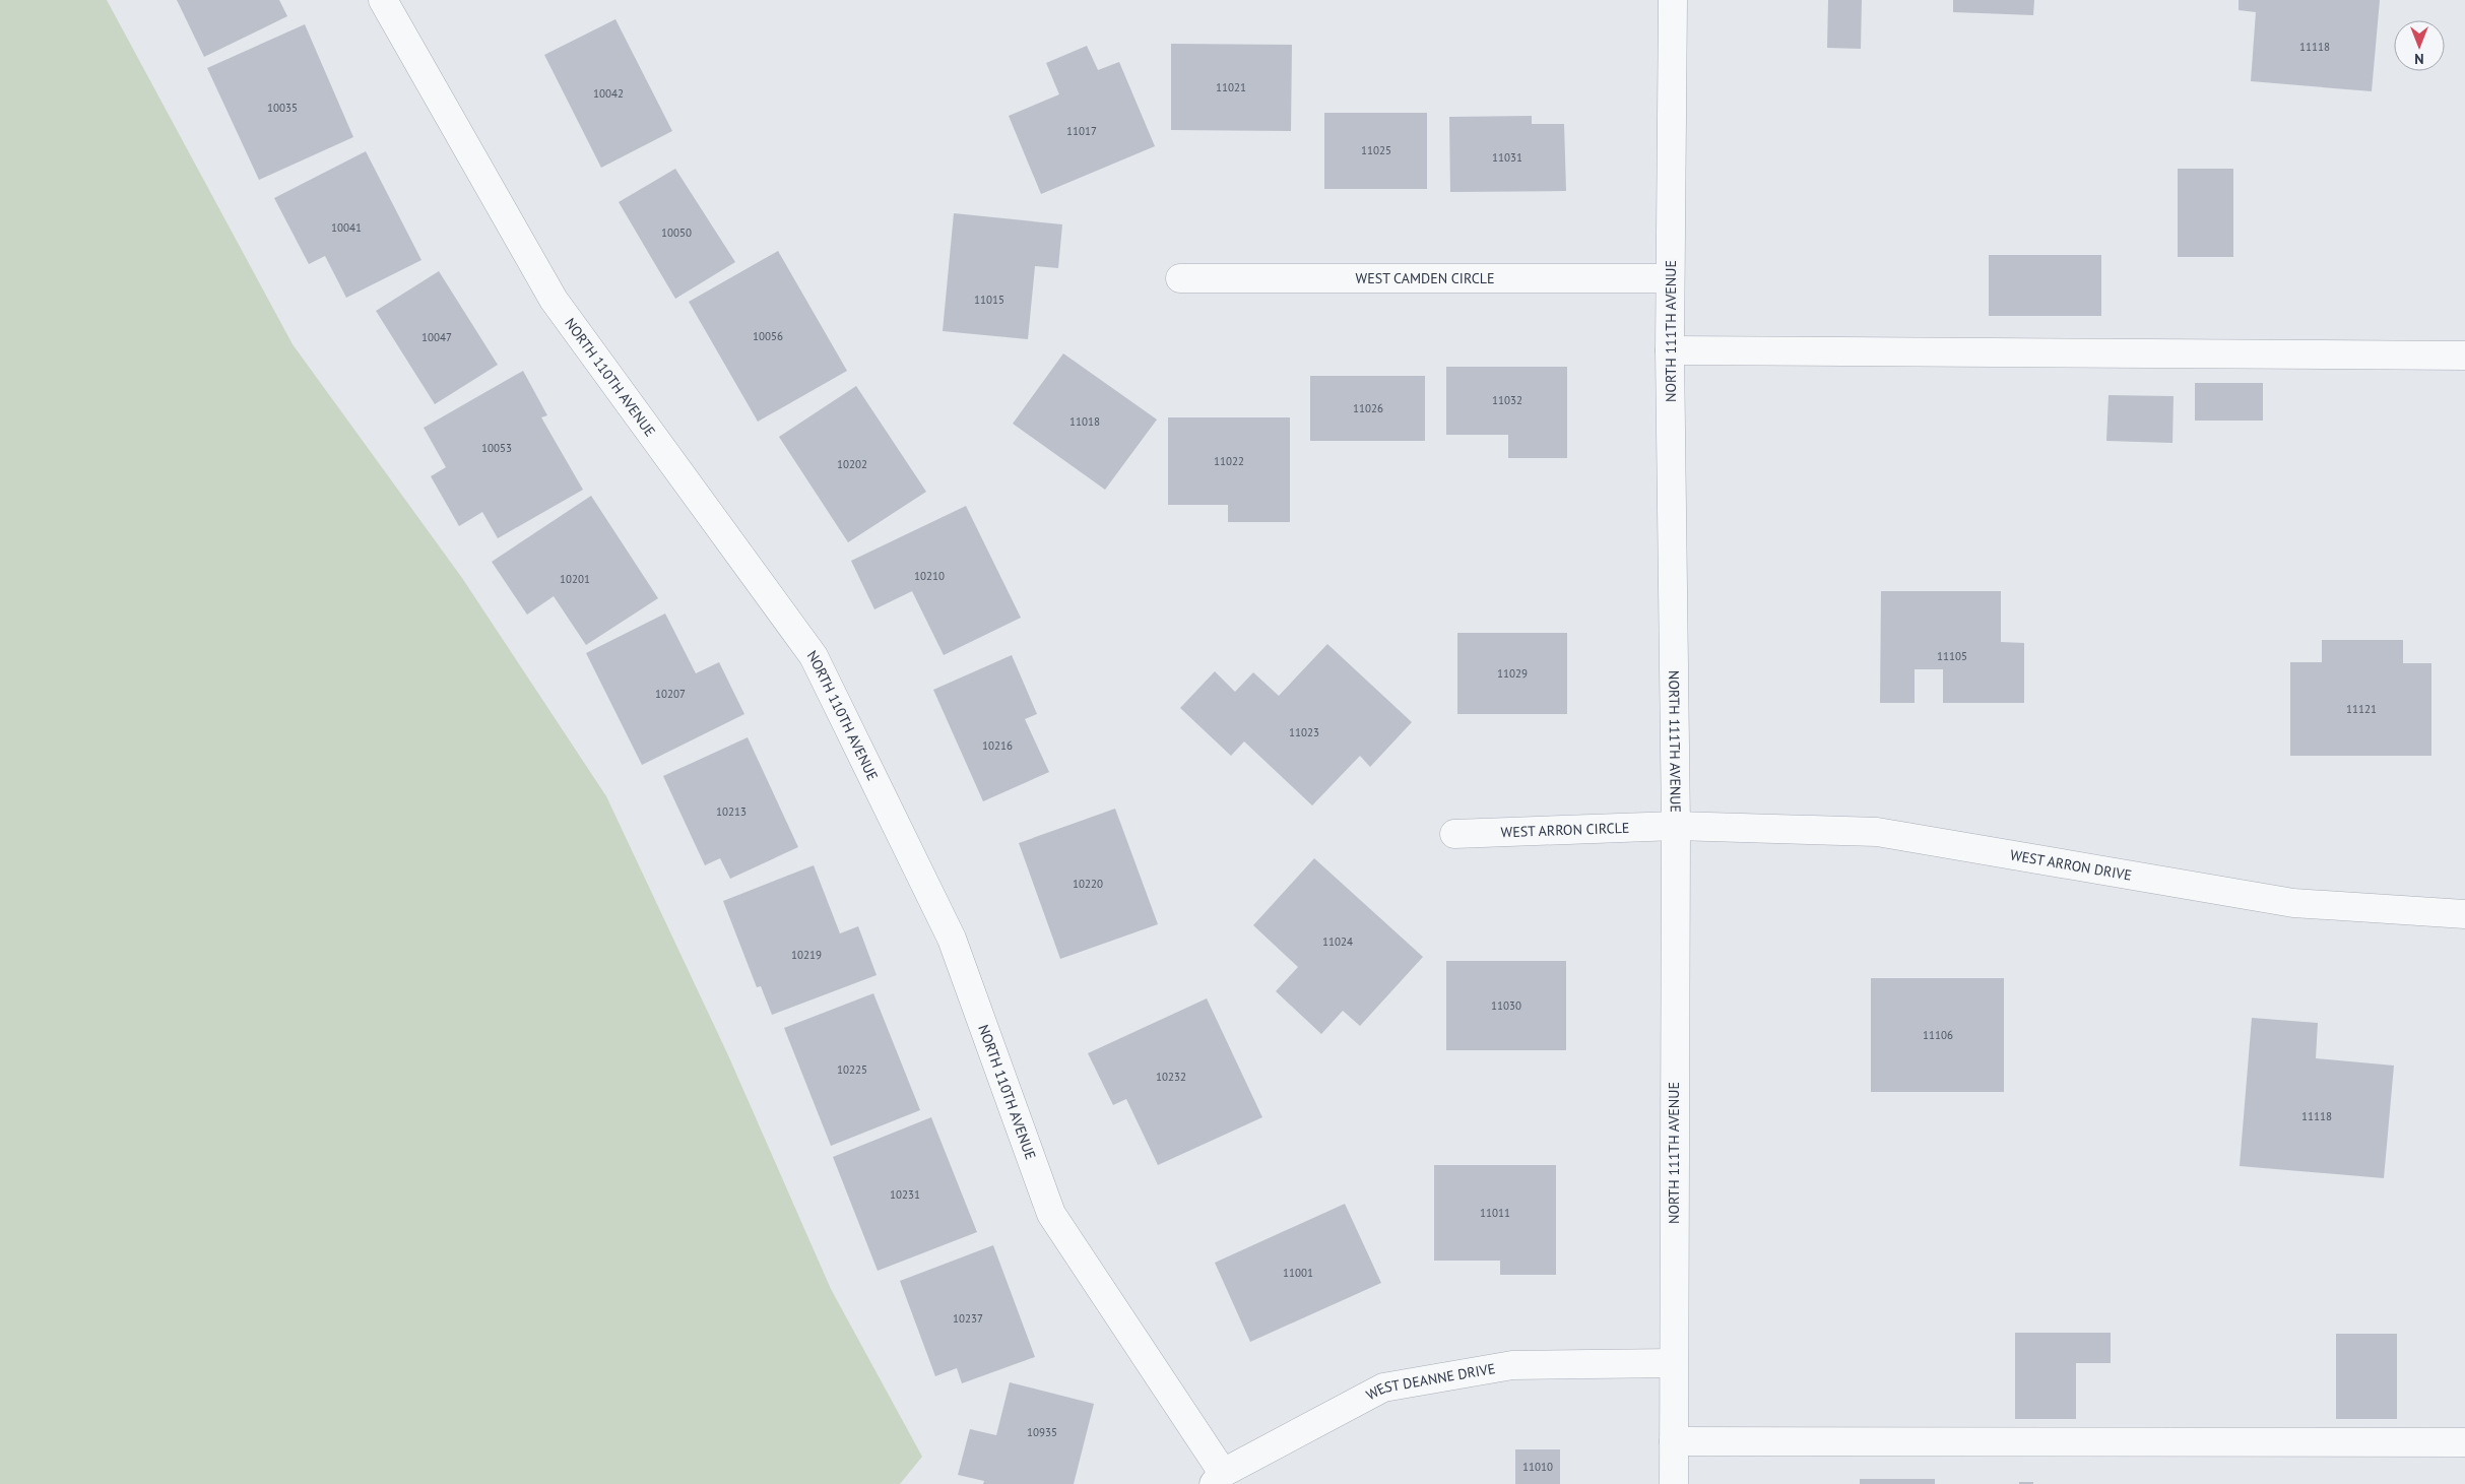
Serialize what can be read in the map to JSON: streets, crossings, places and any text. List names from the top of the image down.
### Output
{
  "streets": {
    "street": [
      "WEST CAMDEN CIRCLE",
      "NORTH 111TH AVENUE",
      "NORTH 110TH AVENUE",
      "WEST ARRON CIRCLE",
      "WEST ARRON DRIVE",
      "WEST DEANNE DRIVE"
    ]
  },
  "crossings": [
    ["WEST CAMDEN CIRCLE", "NORTH 111TH AVENUE"],
    ["NORTH 111TH AVENUE", "WEST ARRON CIRCLE"],
    ["NORTH 111TH AVENUE", "WEST ARRON DRIVE"],
    ["NORTH 111TH AVENUE", "WEST DEANNE DRIVE"],
    ["NORTH 110TH AVENUE", "WEST DEANNE DRIVE"],
    ["WEST ARRON CIRCLE", "WEST ARRON DRIVE"]
  ],
  "house_numbers": [
    "11118",
    "11021",
    "10042",
    "10035",
    "11017",
    "11025",
    "11031",
    "10041",
    "10050",
    "11015",
    "10056",
    "10047",
    "11032",
    "11026",
    "11018",
    "10053",
    "11022",
    "10202",
    "10210",
    "10201",
    "11105",
    "11029",
    "10207",
    "11121",
    "11023",
    "10216",
    "10213",
    "10220",
    "11024",
    "10219",
    "11030",
    "11106",
    "10225",
    "10232",
    "11118",
    "10231",
    "11011",
    "11001",
    "10237",
    "10935",
    "11010"
  ],
  "north": "bottom"
}
